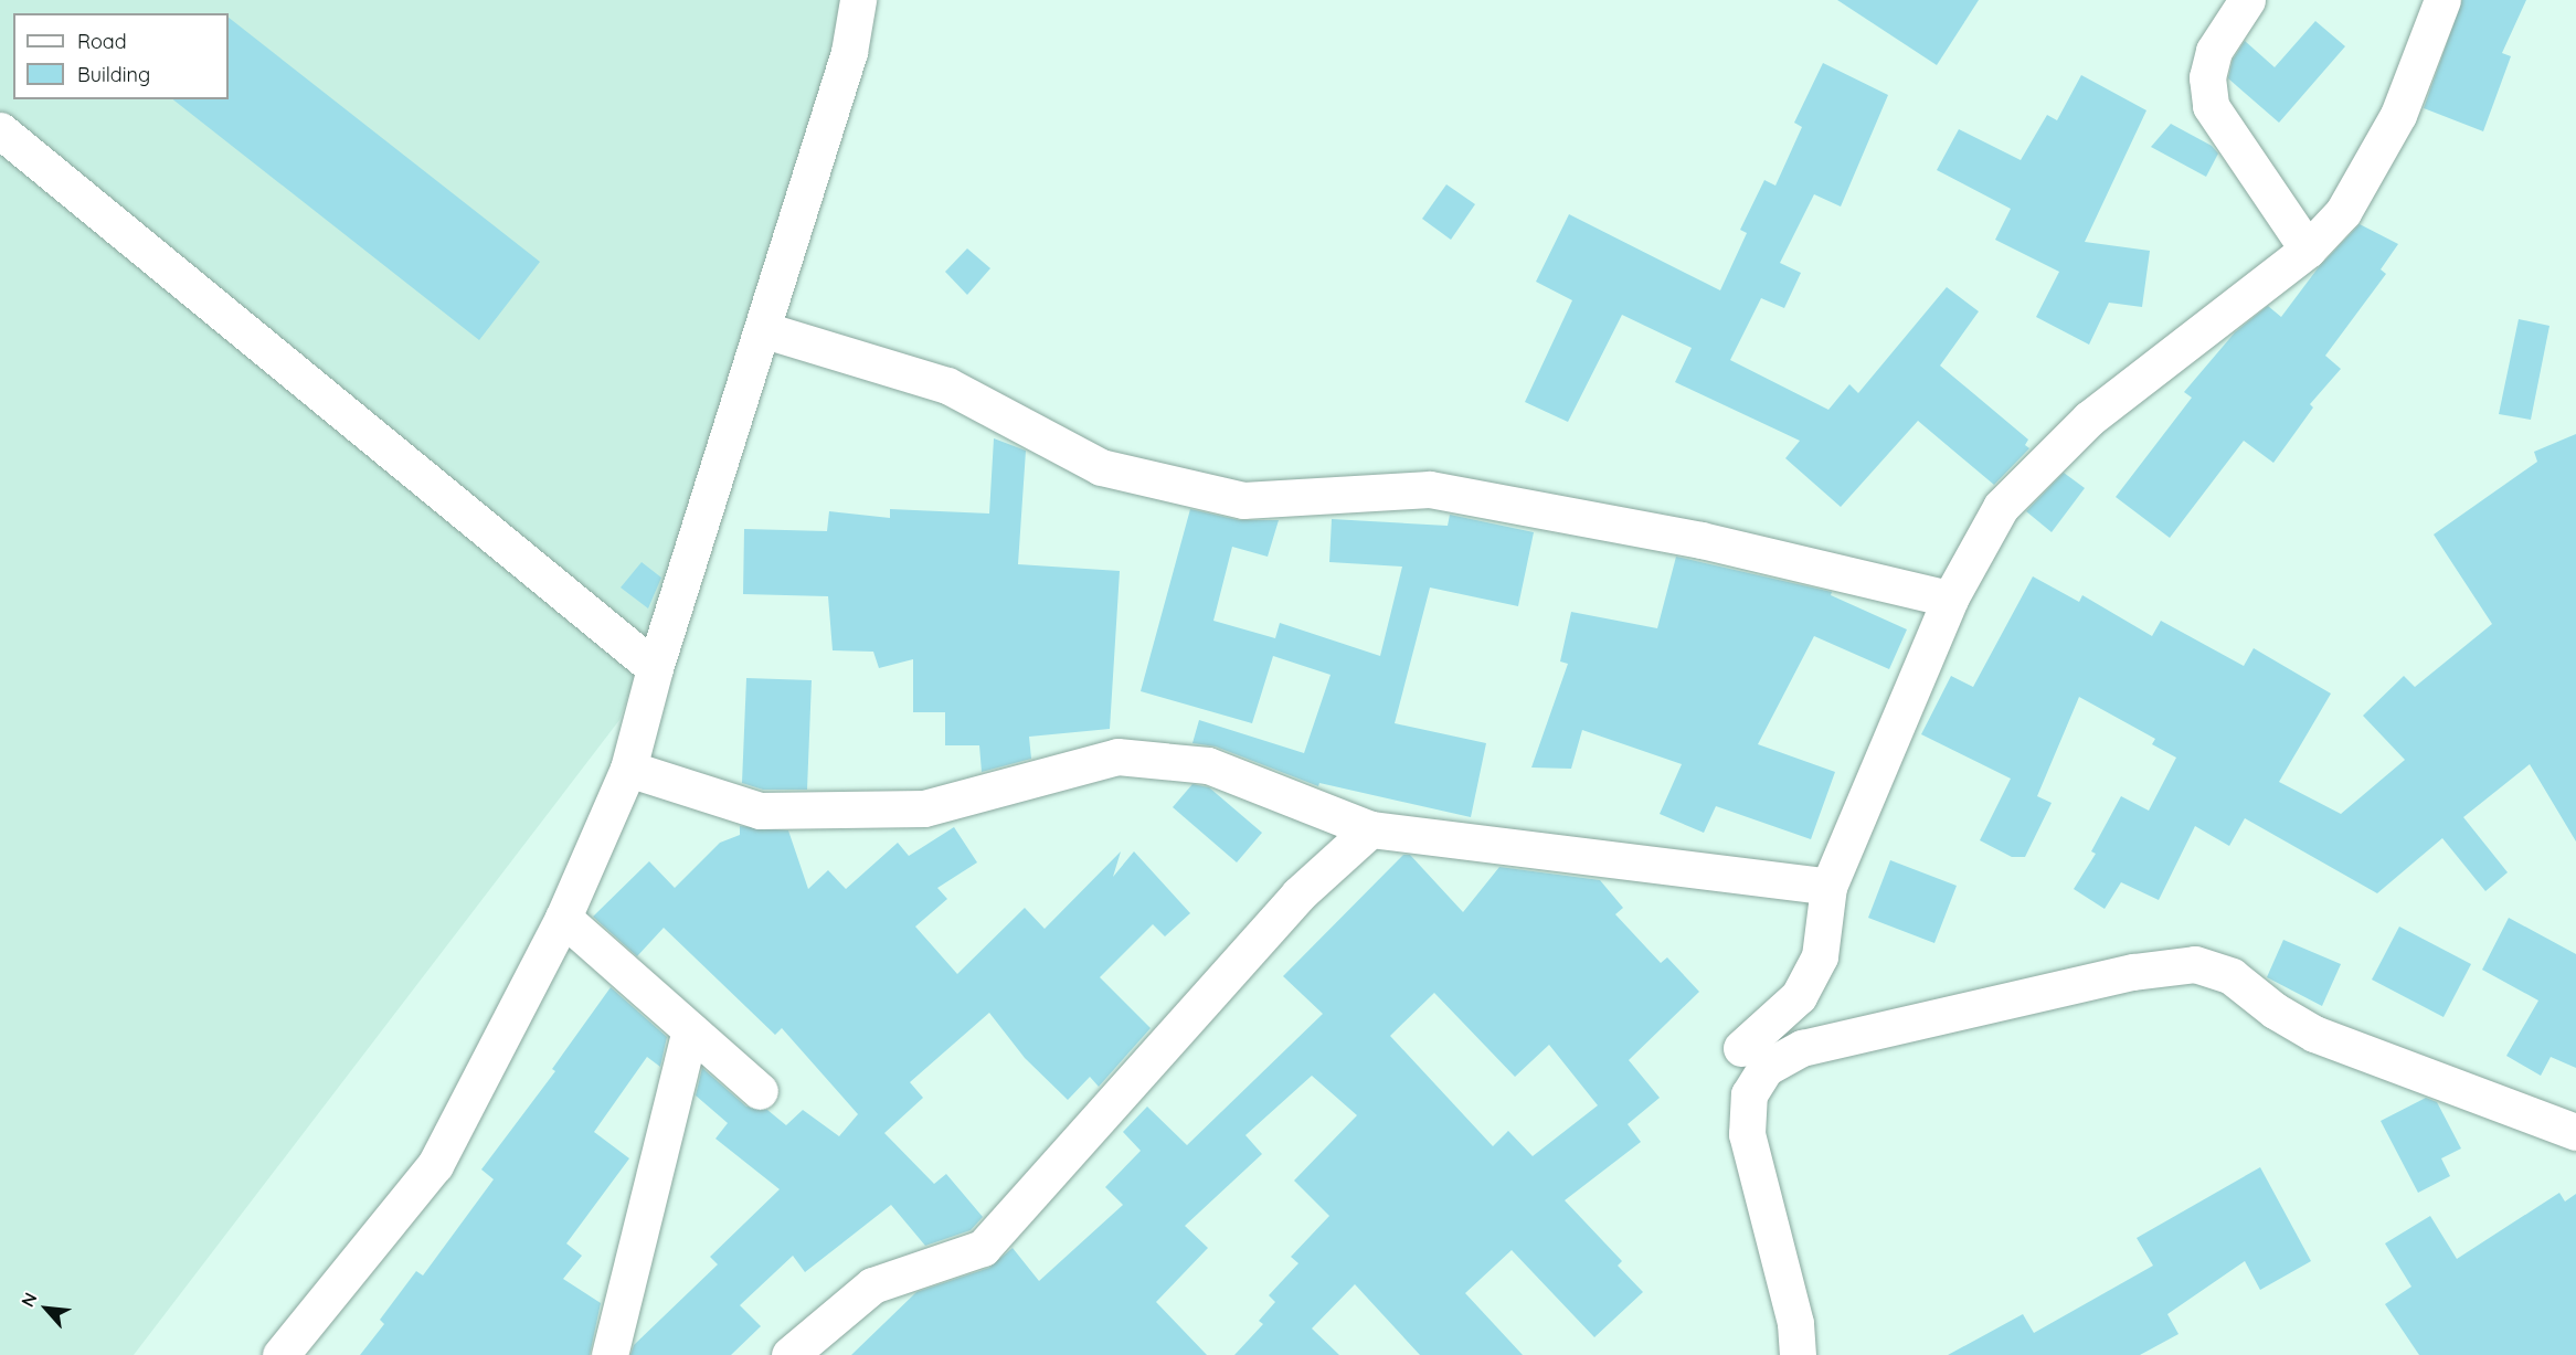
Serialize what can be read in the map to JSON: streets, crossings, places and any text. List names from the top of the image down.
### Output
{
  "legend": ["Road", "Building"],
  "north": "top left"
}
